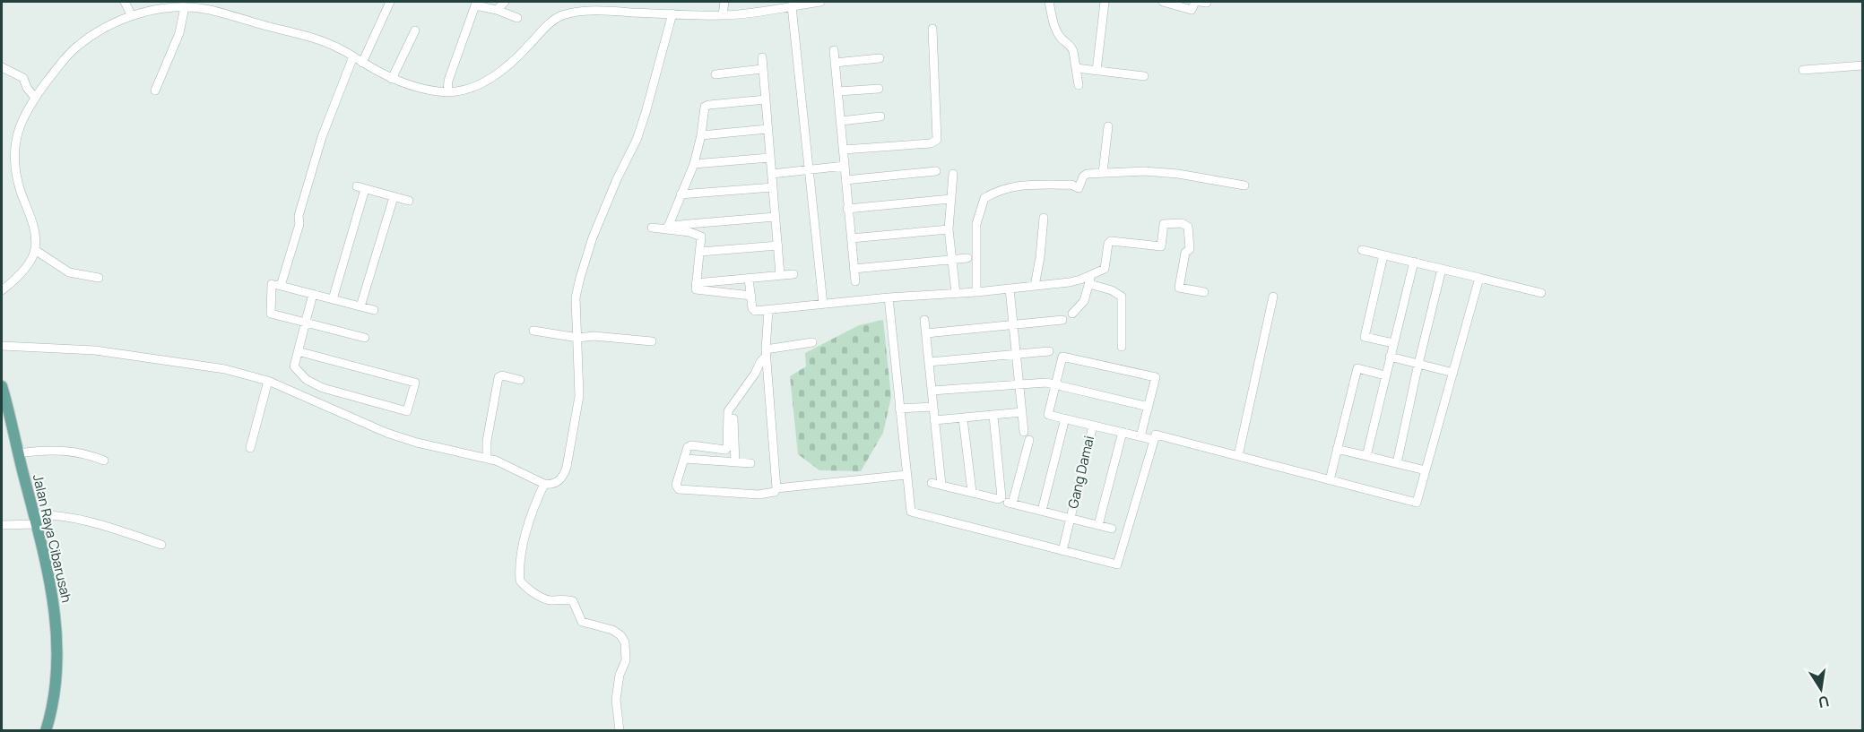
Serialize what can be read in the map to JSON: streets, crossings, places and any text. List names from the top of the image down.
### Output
{
  "streets": {
    "main road": ["Jalan Raya Cibarusah"],
    "street": ["Gang Damai"]
  },
  "north": "bottom"
}
